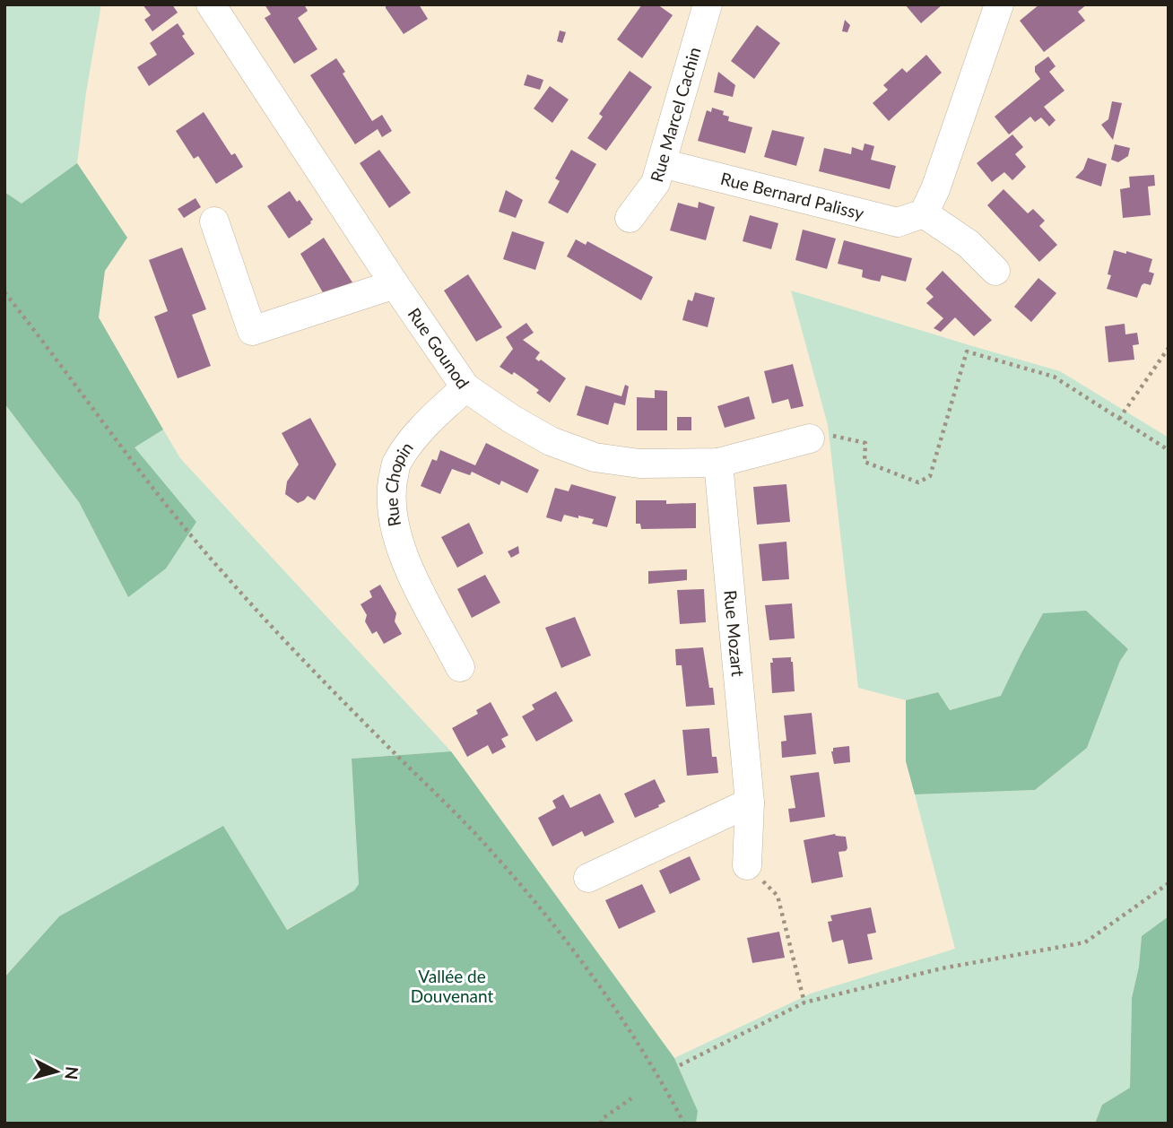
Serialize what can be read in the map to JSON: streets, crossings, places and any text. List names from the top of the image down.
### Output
{
  "streets": {
    "street": [
      "Rue Marcel Cachin",
      "Rue Bernard Palissy",
      "Rue Gounod",
      "Rue Chopin",
      "Rue Mozart"
    ]
  },
  "crossings": [
    ["Rue Marcel Cachin", "Rue Bernard Palissy"],
    ["Rue Gounod", "Rue Chopin"],
    ["Rue Gounod", "Rue Mozart"]
  ],
  "parks": ["Vallée de Douvenant"],
  "north": "right"
}
